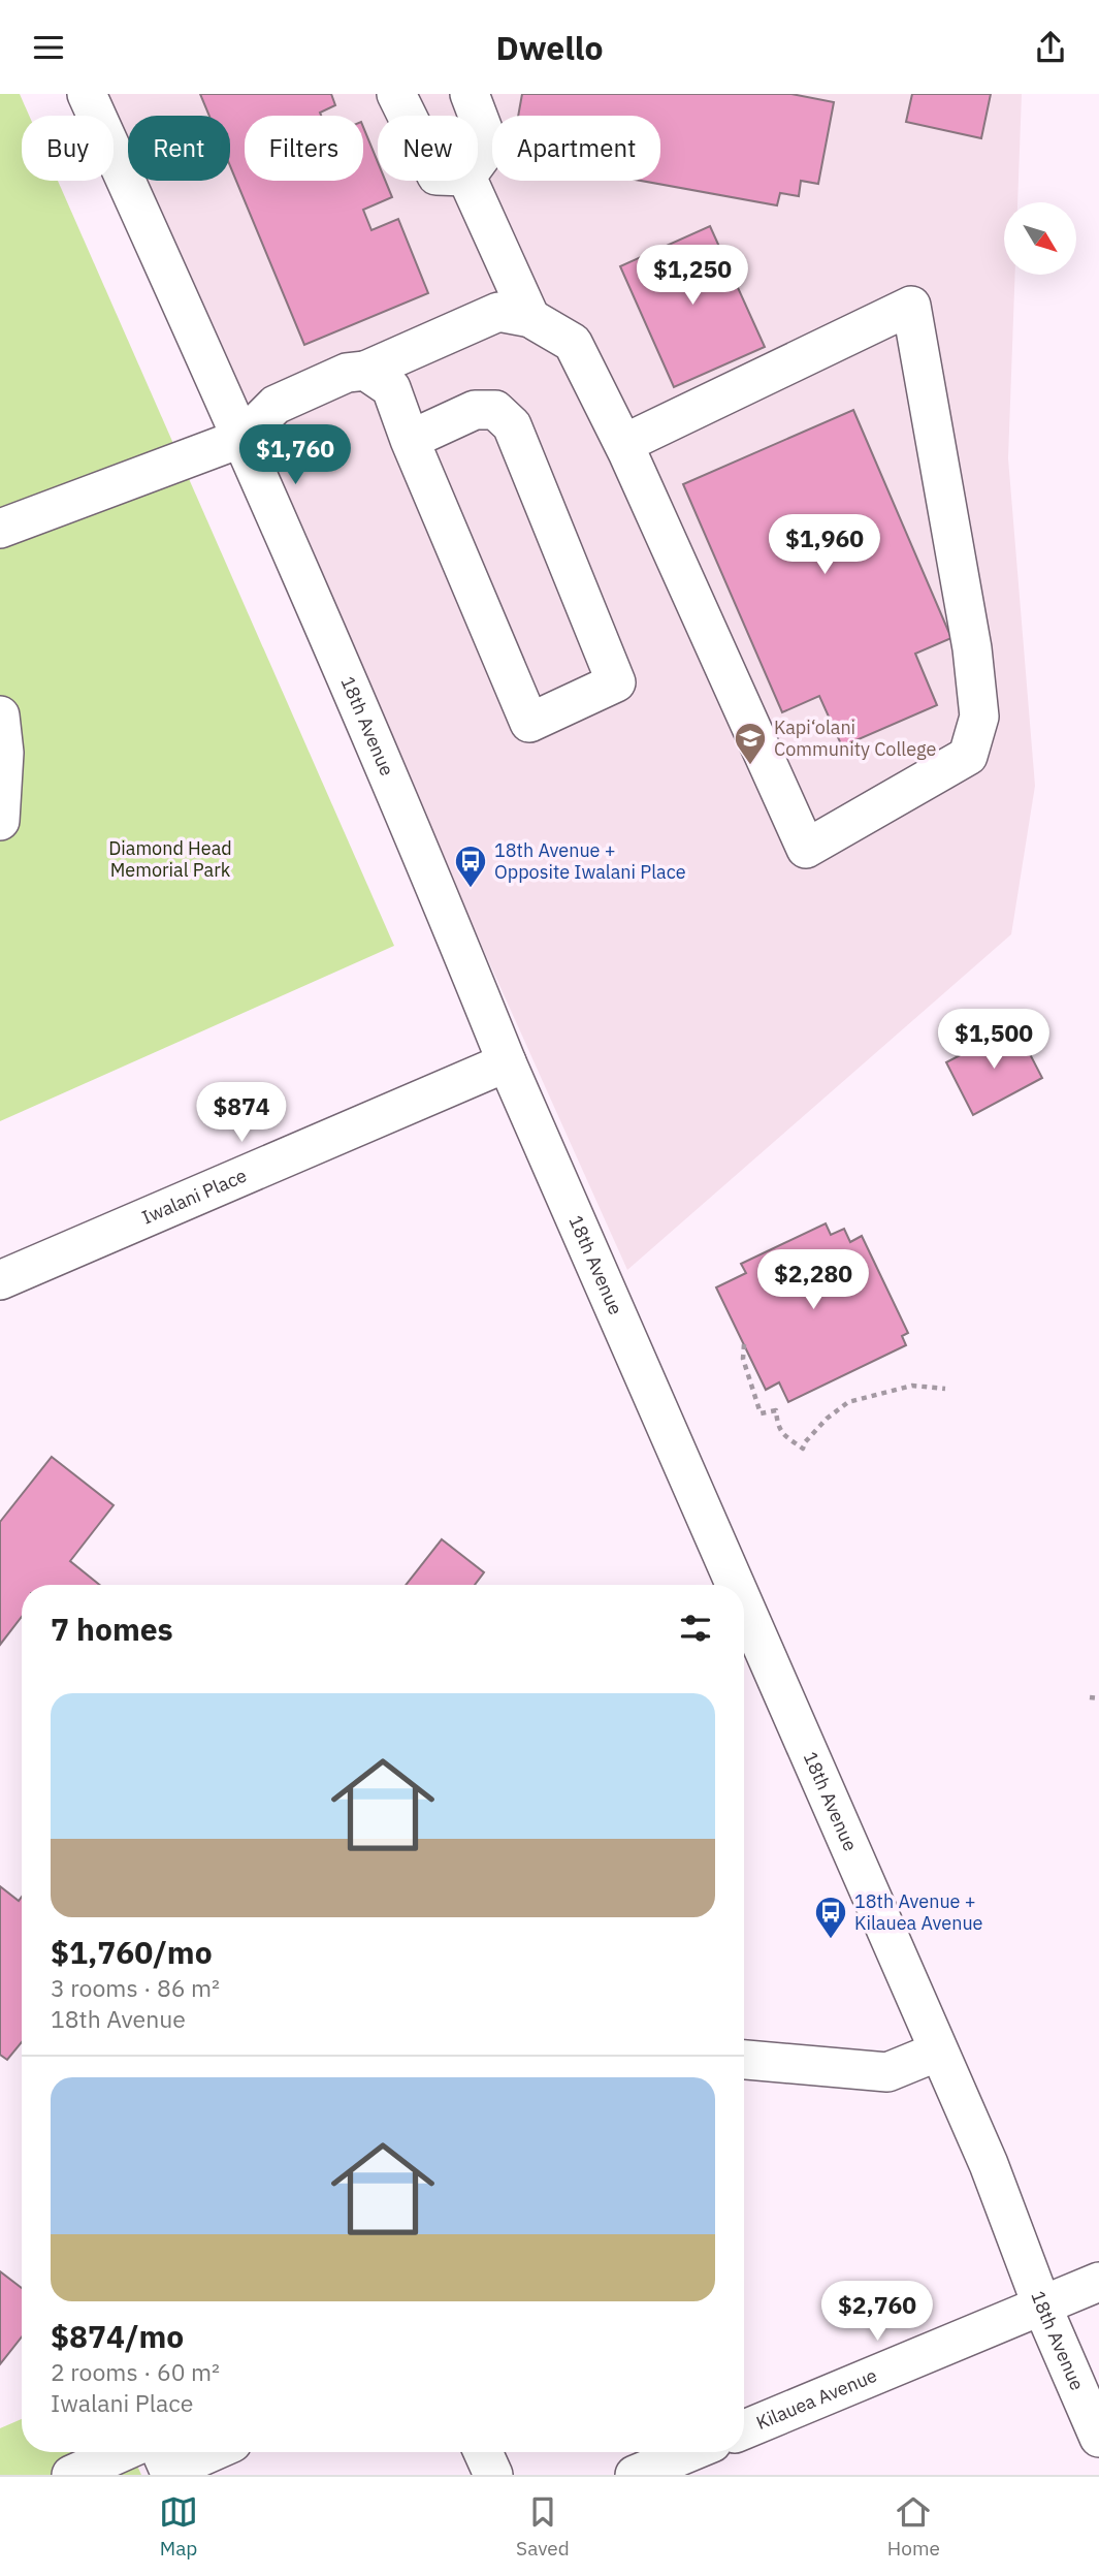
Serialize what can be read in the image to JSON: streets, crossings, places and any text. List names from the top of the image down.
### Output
{
  "streets": {
    "street": ["18th Avenue", "Iwalani Place", "Kilauea Avenue"]
  },
  "crossings": [
    ["18th Avenue", "Iwalani Place"],
    ["18th Avenue", "Kilauea Avenue"]
  ],
  "parks": ["Diamond Head Memorial Park"],
  "places": {
    "school or university": ["Kapi‘olani Community College"],
    "bus stop": ["18th Avenue + Opposite Iwalani Place", "18th Avenue + Kilauea Avenue"]
  },
  "north": "bottom right",
  "page": {
    "header": "Dwello",
    "chip": [
      "Buy",
      "Rent",
      "Filters",
      "New",
      "Apartment"
    ],
    "price": [
      "$1,250",
      "$1,760",
      "$1,960",
      "$1,500",
      "$874",
      "$2,280",
      "$2,760"
    ],
    "heading": "7 homes",
    "list": [
      {
        "name": "$1,760/mo",
        "note": "3 rooms · 86 m² · 18th Avenue"
      },
      {
        "name": "$874/mo",
        "note": "2 rooms · 60 m² · Iwalani Place"
      }
    ],
    "tabs": ["Map", "Saved", "Home"]
  }
}
